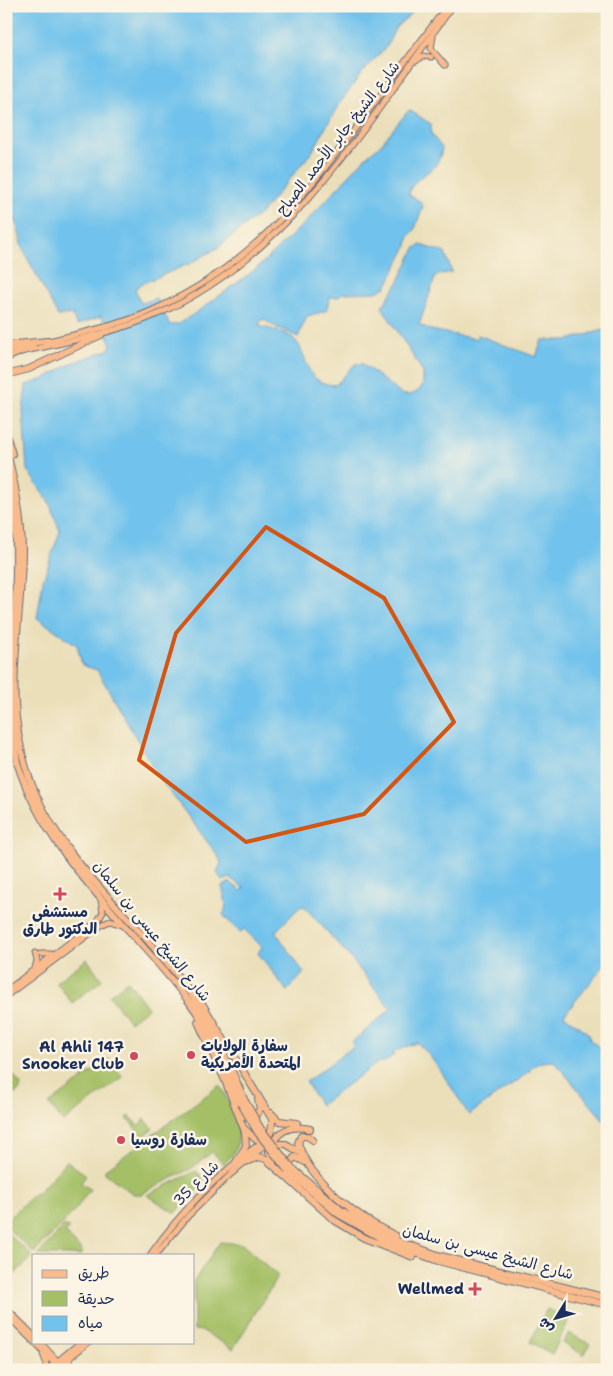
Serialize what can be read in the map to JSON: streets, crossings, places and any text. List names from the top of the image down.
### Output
{
  "streets": {
    "highway": ["شارع الشيخ عيسى بن سلمان"],
    "main road": ["شارع الشيخ جابر الأحمد الصباح", "شارع 35"]
  },
  "places": {
    "health": ["مستشفى الدكتور طارق", "Wellmed"],
    "other": ["سفارة الولايات المتحدة الأمريكية", "Al Ahli 147 Snooker Club", "سفارة روسيا"]
  },
  "legend": ["طريق", "حديقة", "مياه"],
  "north": "bottom left"
}
